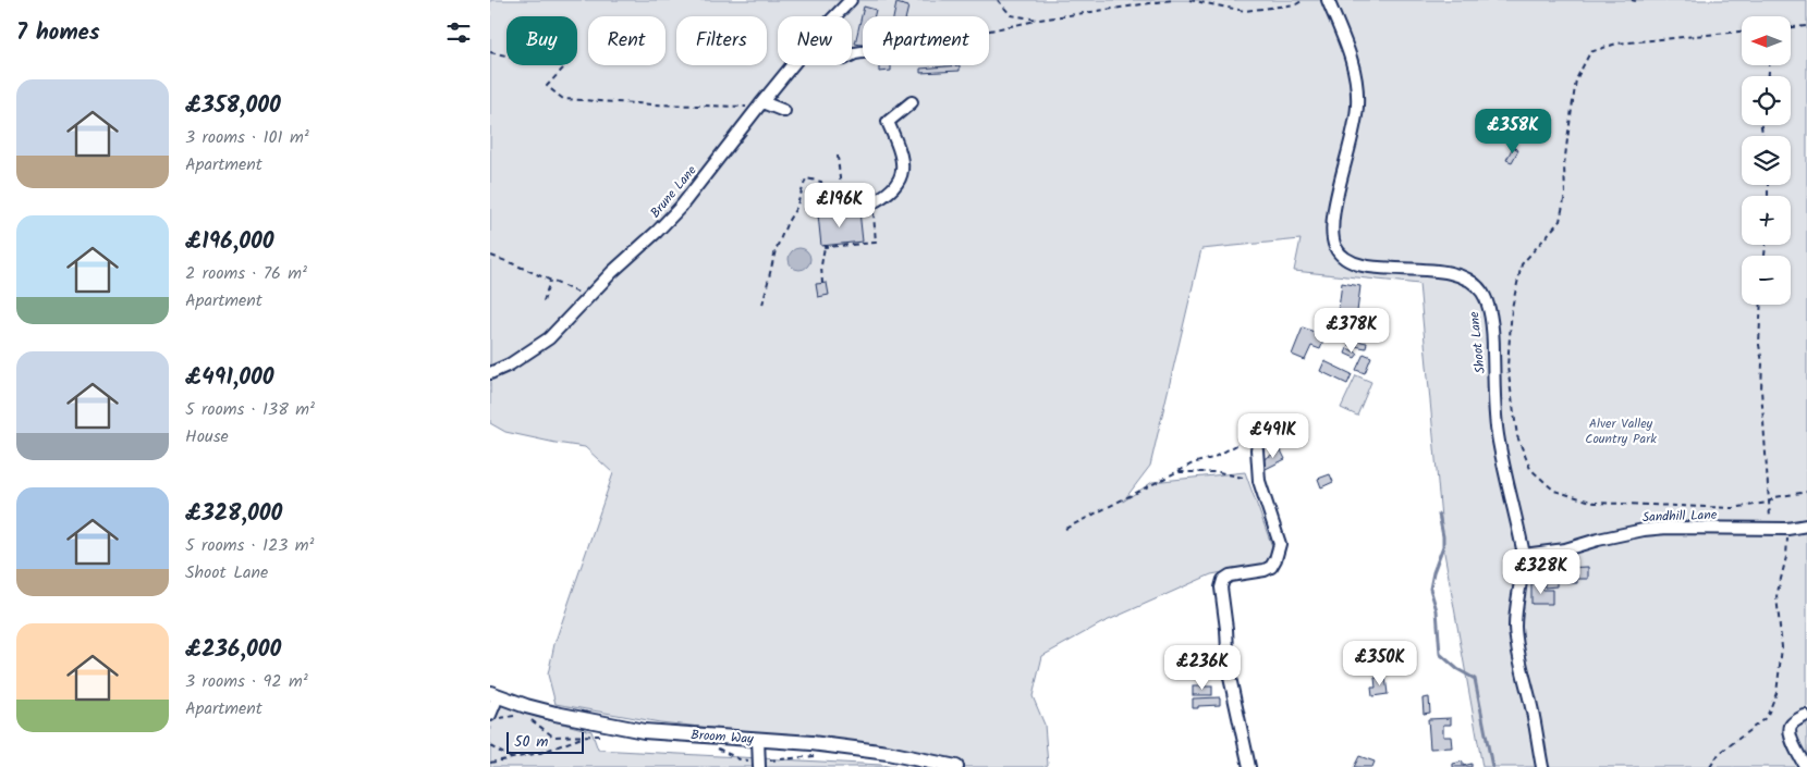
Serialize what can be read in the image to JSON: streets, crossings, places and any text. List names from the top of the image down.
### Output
{
  "streets": {
    "main road": ["Broom Way"],
    "street": ["Brune Lane", "Shoot Lane", "Sandhill Lane"]
  },
  "crossings": [
    ["Shoot Lane", "Sandhill Lane"]
  ],
  "parks": ["Alver Valley Country Park"],
  "scale_bar": "50 m",
  "north": "left",
  "page": {
    "heading": "7 homes",
    "map_buttons": ["+", "−"],
    "chip": [
      "Buy",
      "Rent",
      "Filters",
      "New",
      "Apartment"
    ],
    "list": [
      {
        "name": "£358,000",
        "note": "3 rooms · 101 m² · Apartment"
      },
      {
        "name": "£196,000",
        "note": "2 rooms · 76 m² · Apartment"
      },
      {
        "name": "£491,000",
        "note": "5 rooms · 138 m² · House"
      },
      {
        "name": "£328,000",
        "note": "5 rooms · 123 m² · Shoot Lane"
      },
      {
        "name": "£236,000",
        "note": "3 rooms · 92 m² · Apartment"
      }
    ],
    "price": [
      "£358K",
      "£196K",
      "£378K",
      "£491K",
      "£328K",
      "£350K",
      "£236K"
    ],
    "scale": "50 m"
  }
}
